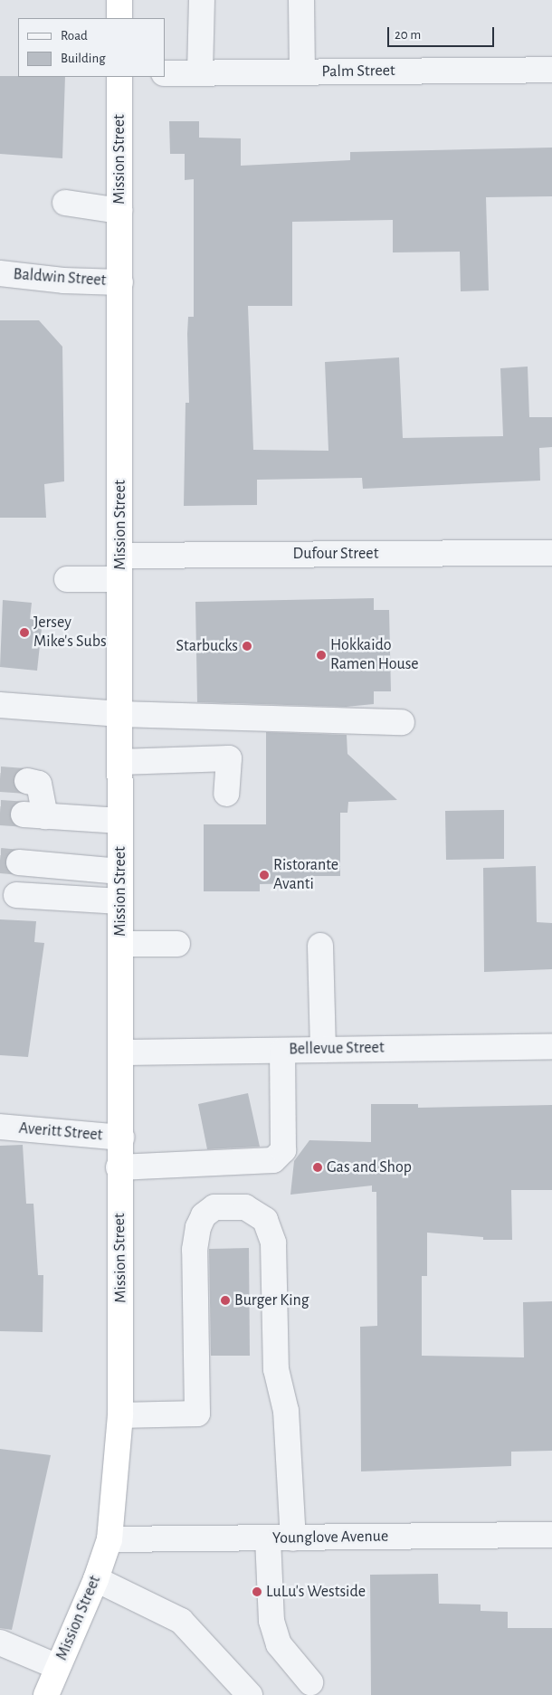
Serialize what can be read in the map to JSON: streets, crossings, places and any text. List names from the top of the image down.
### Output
{
  "streets": {
    "highway": ["Mission Street"],
    "street": [
      "Palm Street",
      "Baldwin Street",
      "Dufour Street",
      "Bellevue Street",
      "Averitt Street",
      "Younglove Avenue"
    ]
  },
  "crossings": [
    ["Mission Street", "Baldwin Street"],
    ["Mission Street", "Dufour Street"],
    ["Mission Street", "Bellevue Street"],
    ["Mission Street", "Averitt Street"],
    ["Mission Street", "Younglove Avenue"]
  ],
  "places": [
    "Jersey Mike's Subs",
    "Starbucks",
    "Hokkaido Ramen House",
    "Ristorante Avanti",
    "Gas and Shop",
    "Burger King",
    "LuLu's Westside"
  ],
  "legend": ["Road", "Building"],
  "scale_bar": "20 m"
}
